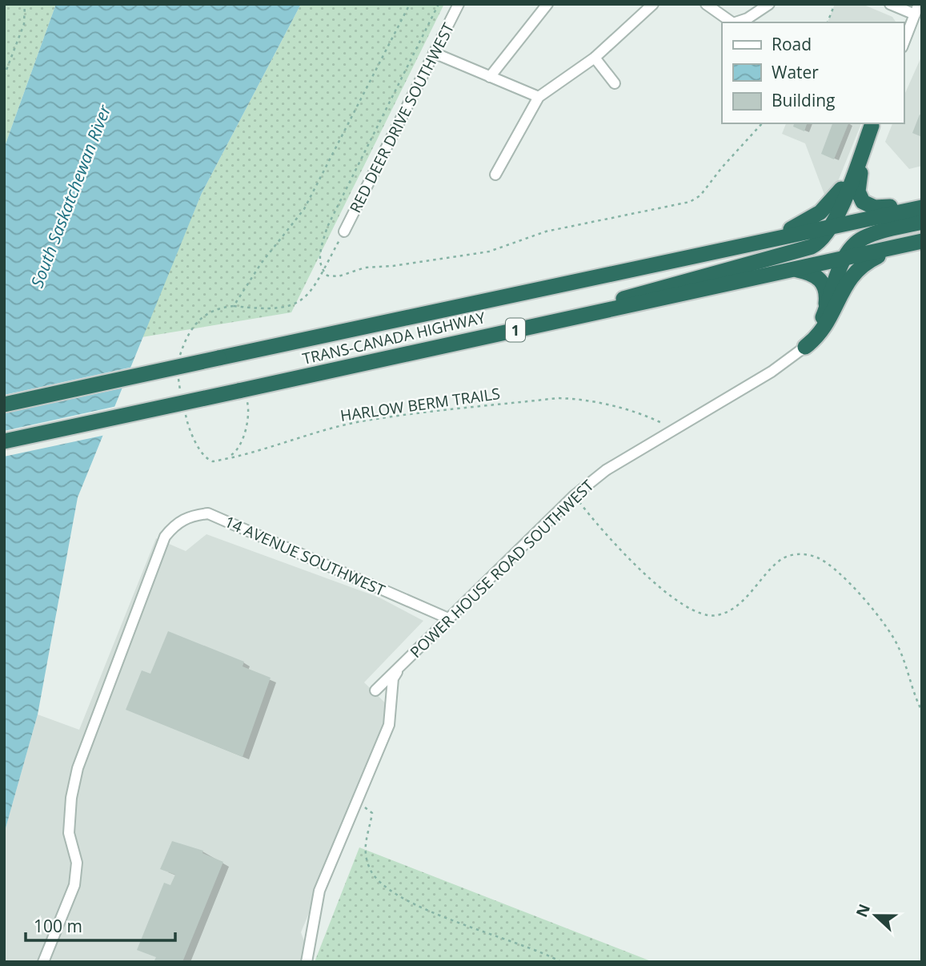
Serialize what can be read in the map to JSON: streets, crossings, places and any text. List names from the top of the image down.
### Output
{
  "streets": {
    "highway": ["1", "TRANS-CANADA HIGHWAY"],
    "street": ["RED DEER DRIVE SOUTHWEST", "14 AVENUE SOUTHWEST", "POWER HOUSE ROAD SOUTHWEST"],
    "path": ["HARLOW BERM TRAILS"]
  },
  "crossings": [
    ["HARLOW BERM TRAILS", "POWER HOUSE ROAD SOUTHWEST"],
    ["14 AVENUE SOUTHWEST", "POWER HOUSE ROAD SOUTHWEST"]
  ],
  "water": ["South Saskatchewan River"],
  "legend": ["Road", "Water", "Building"],
  "scale_bar": "100 m",
  "north": "left"
}
